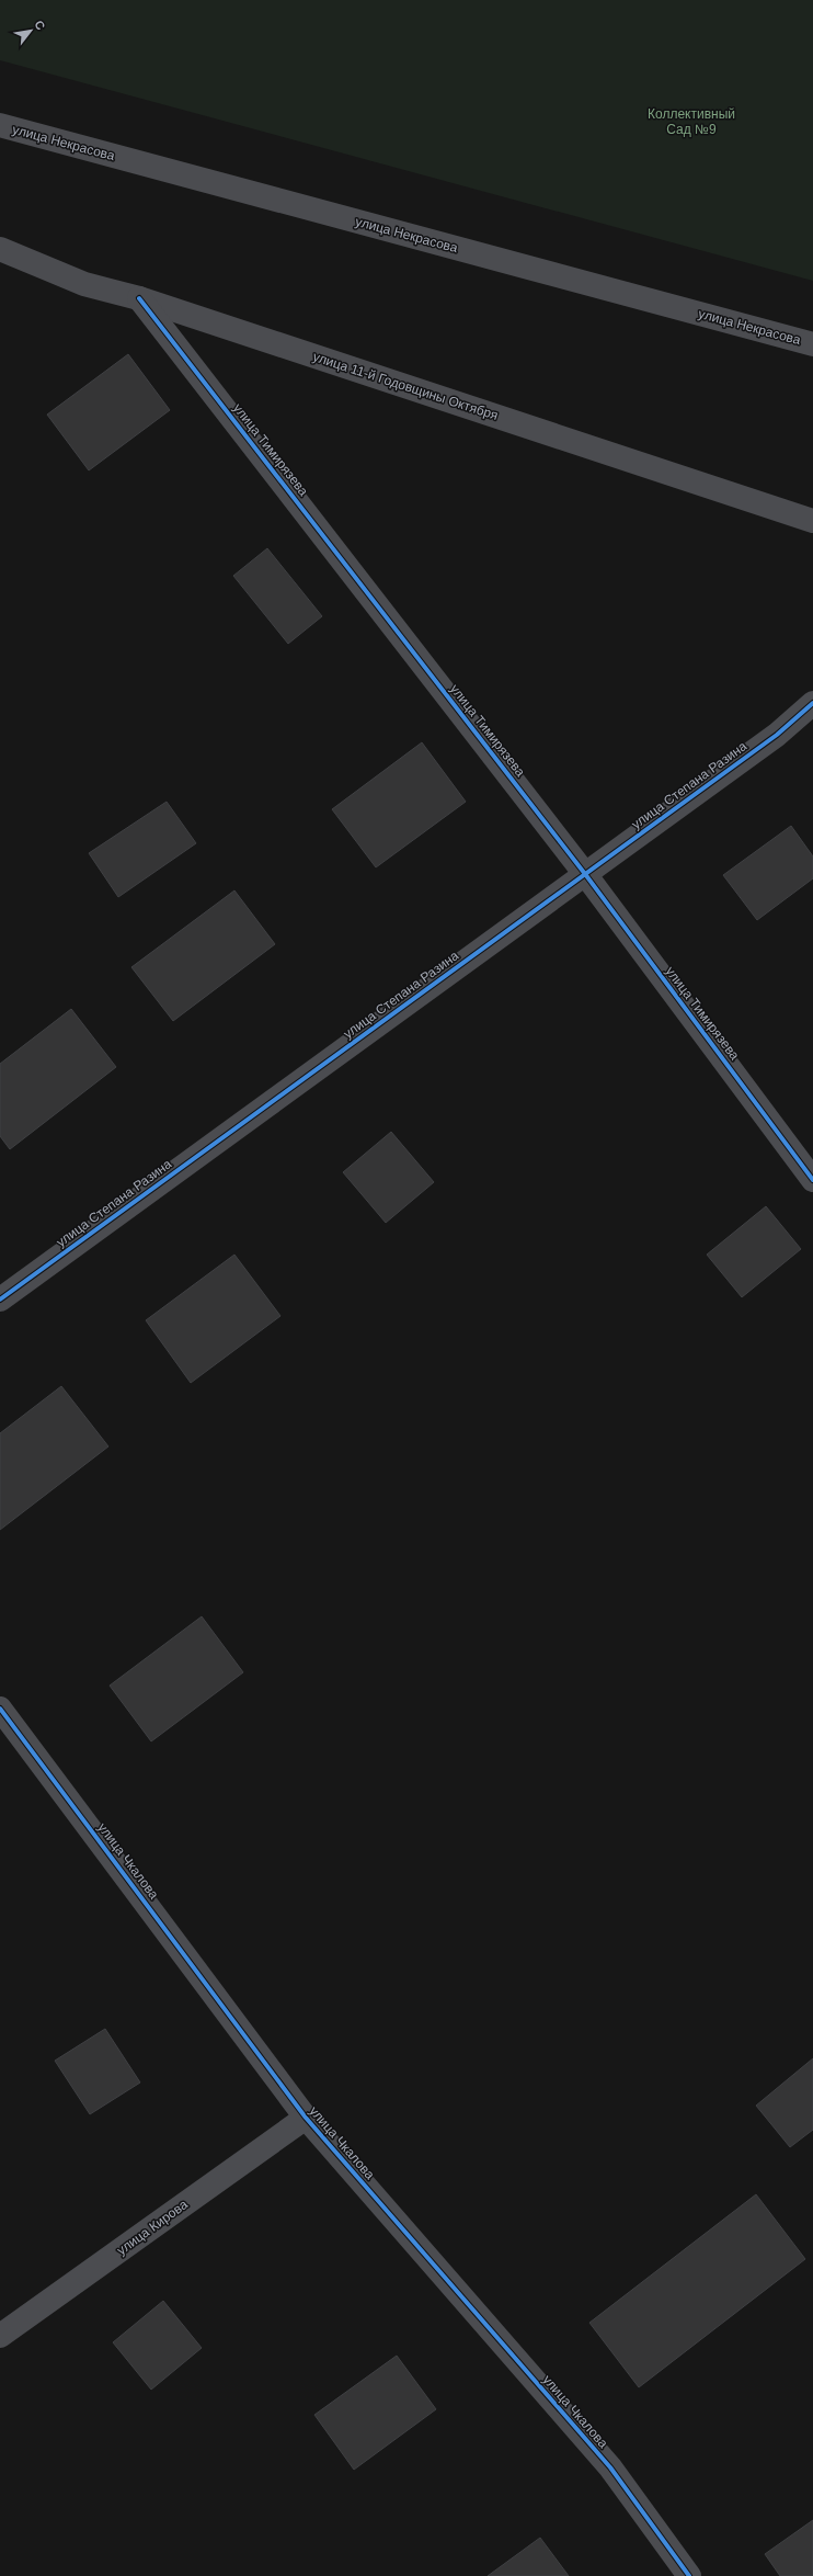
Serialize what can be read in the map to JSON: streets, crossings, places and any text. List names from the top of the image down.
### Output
{
  "streets": {
    "street": [
      "улица Некрасова",
      "улица 11-й Годовщины Октября",
      "улица Тимирязева",
      "улица Степана Разина",
      "улица Чкалова",
      "улица Кирова"
    ]
  },
  "crossings": [
    ["улица 11-й Годовщины Октября", "улица Тимирязева"],
    ["улица Тимирязева", "улица Степана Разина"],
    ["улица Чкалова", "улица Кирова"]
  ],
  "parks": ["Коллективный Сад №9"],
  "north": "top right"
}
